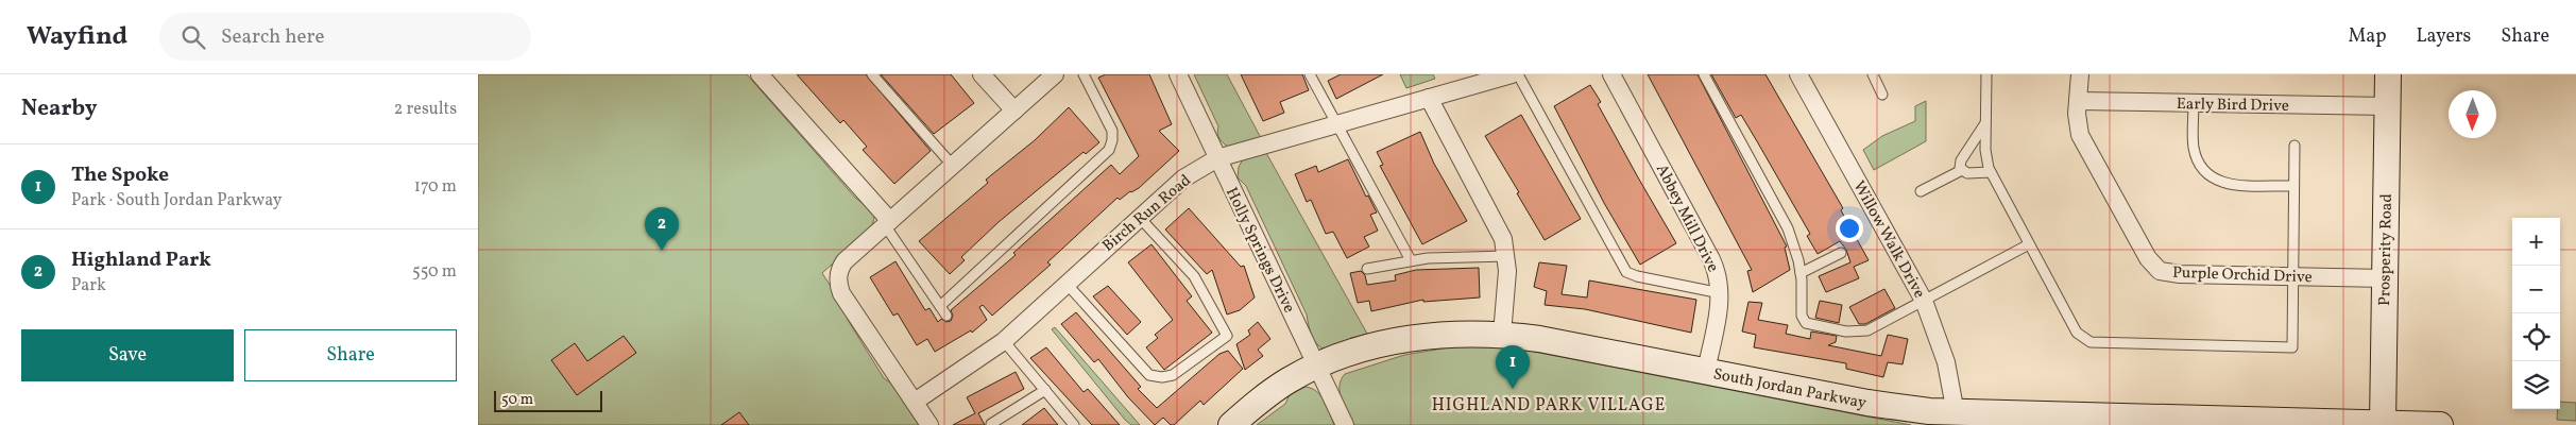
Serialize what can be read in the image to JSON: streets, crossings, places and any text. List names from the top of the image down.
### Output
{
  "streets": {
    "street": [
      "Early Bird Drive",
      "Birch Run Road",
      "Abbey Mill Drive",
      "Willow Walk Drive",
      "Holly Springs Drive",
      "Prosperity Road",
      "Purple Orchid Drive",
      "South Jordan Parkway"
    ]
  },
  "crossings": [
    ["Early Bird Drive", "Prosperity Road"],
    ["Early Bird Drive", "Purple Orchid Drive"],
    ["Birch Run Road", "Holly Springs Drive"],
    ["Abbey Mill Drive", "South Jordan Parkway"],
    ["Willow Walk Drive", "South Jordan Parkway"],
    ["Holly Springs Drive", "South Jordan Parkway"],
    ["Prosperity Road", "Purple Orchid Drive"],
    ["Prosperity Road", "South Jordan Parkway"]
  ],
  "districts": ["HIGHLAND PARK VILLAGE"],
  "scale_bar": "50 m",
  "north": "bottom",
  "page": {
    "header": "Wayfind",
    "search": "Search here",
    "nav": ["Map", "Layers", "Share"],
    "heading": ["Nearby", "2 results"],
    "list": [
      {
        "mark": "1",
        "name": "The Spoke",
        "note": "Park · South Jordan Parkway",
        "value": "170 m"
      },
      {
        "mark": "2",
        "name": "Highland Park",
        "note": "Park",
        "value": "550 m"
      }
    ],
    "pins": ["2", "1"],
    "map_buttons": ["+", "−"],
    "buttons": ["Save", "Share"],
    "scale": "50 m"
  }
}
